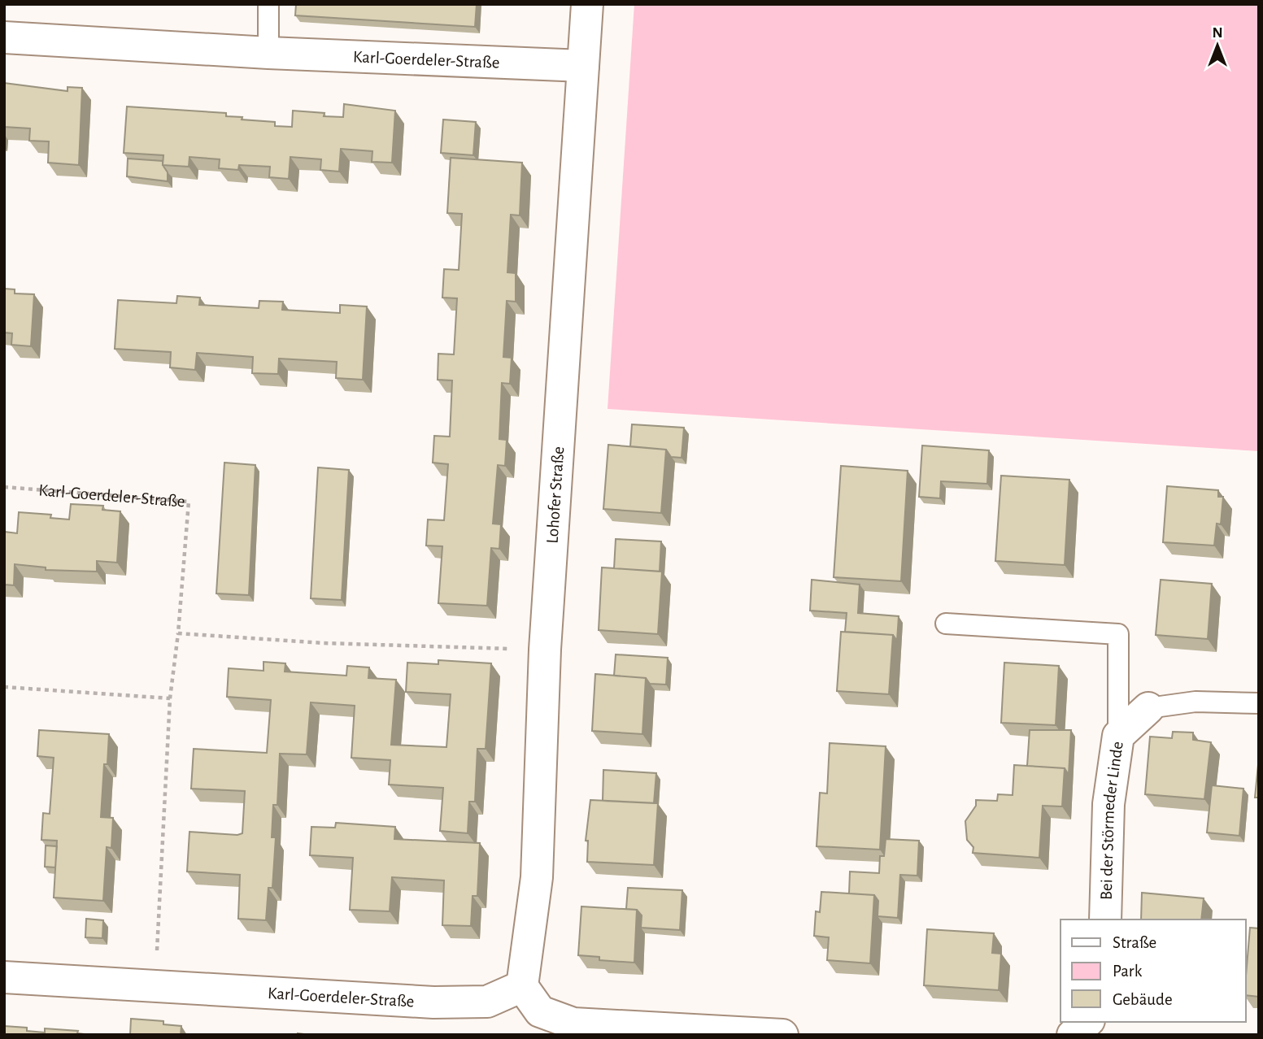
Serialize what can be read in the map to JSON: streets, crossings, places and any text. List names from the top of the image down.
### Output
{
  "streets": {
    "street": ["Karl-Goerdeler-Straße", "Lohofer Straße", "Bei der Störmeder Linde"]
  },
  "crossings": [
    ["Karl-Goerdeler-Straße", "Lohofer Straße"]
  ],
  "legend": ["Straße", "Park", "Gebäude"],
  "north": "top"
}
